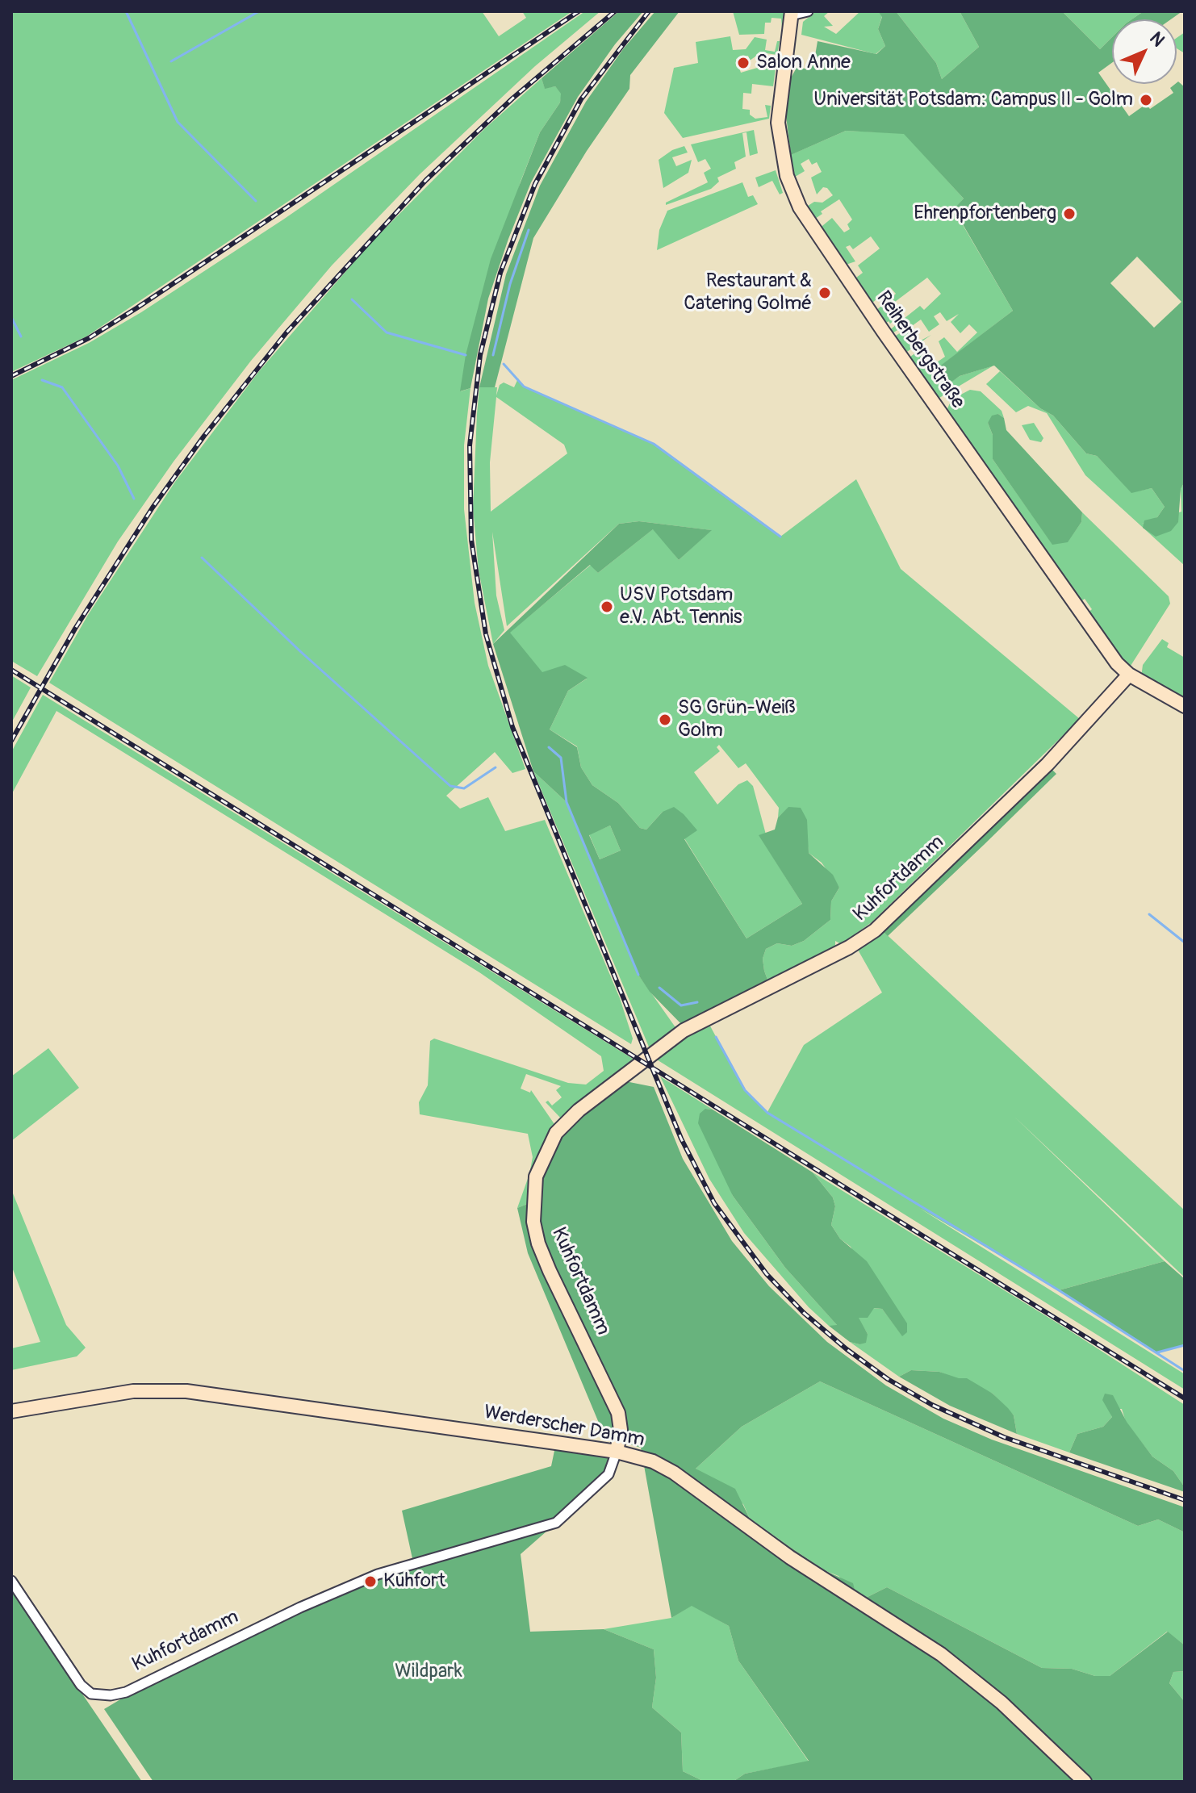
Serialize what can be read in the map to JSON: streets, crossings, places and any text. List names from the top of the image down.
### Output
{
  "streets": {
    "street": ["Reiherbergstraße", "Kuhfortdamm", "Werderscher Damm"]
  },
  "crossings": [
    ["Reiherbergstraße", "Kuhfortdamm"],
    ["Kuhfortdamm", "Werderscher Damm"]
  ],
  "parks": ["Wildpark"],
  "places": [
    "Salon Anne",
    "Universität Potsdam: Campus II - Golm",
    "Ehrenpfortenberg",
    "Restaurant & Catering Golmé",
    "USV Potsdam e.V. Abt. Tennis",
    "SG Grün-Weiß Golm",
    "Kuhfort"
  ],
  "north": "top right"
}
